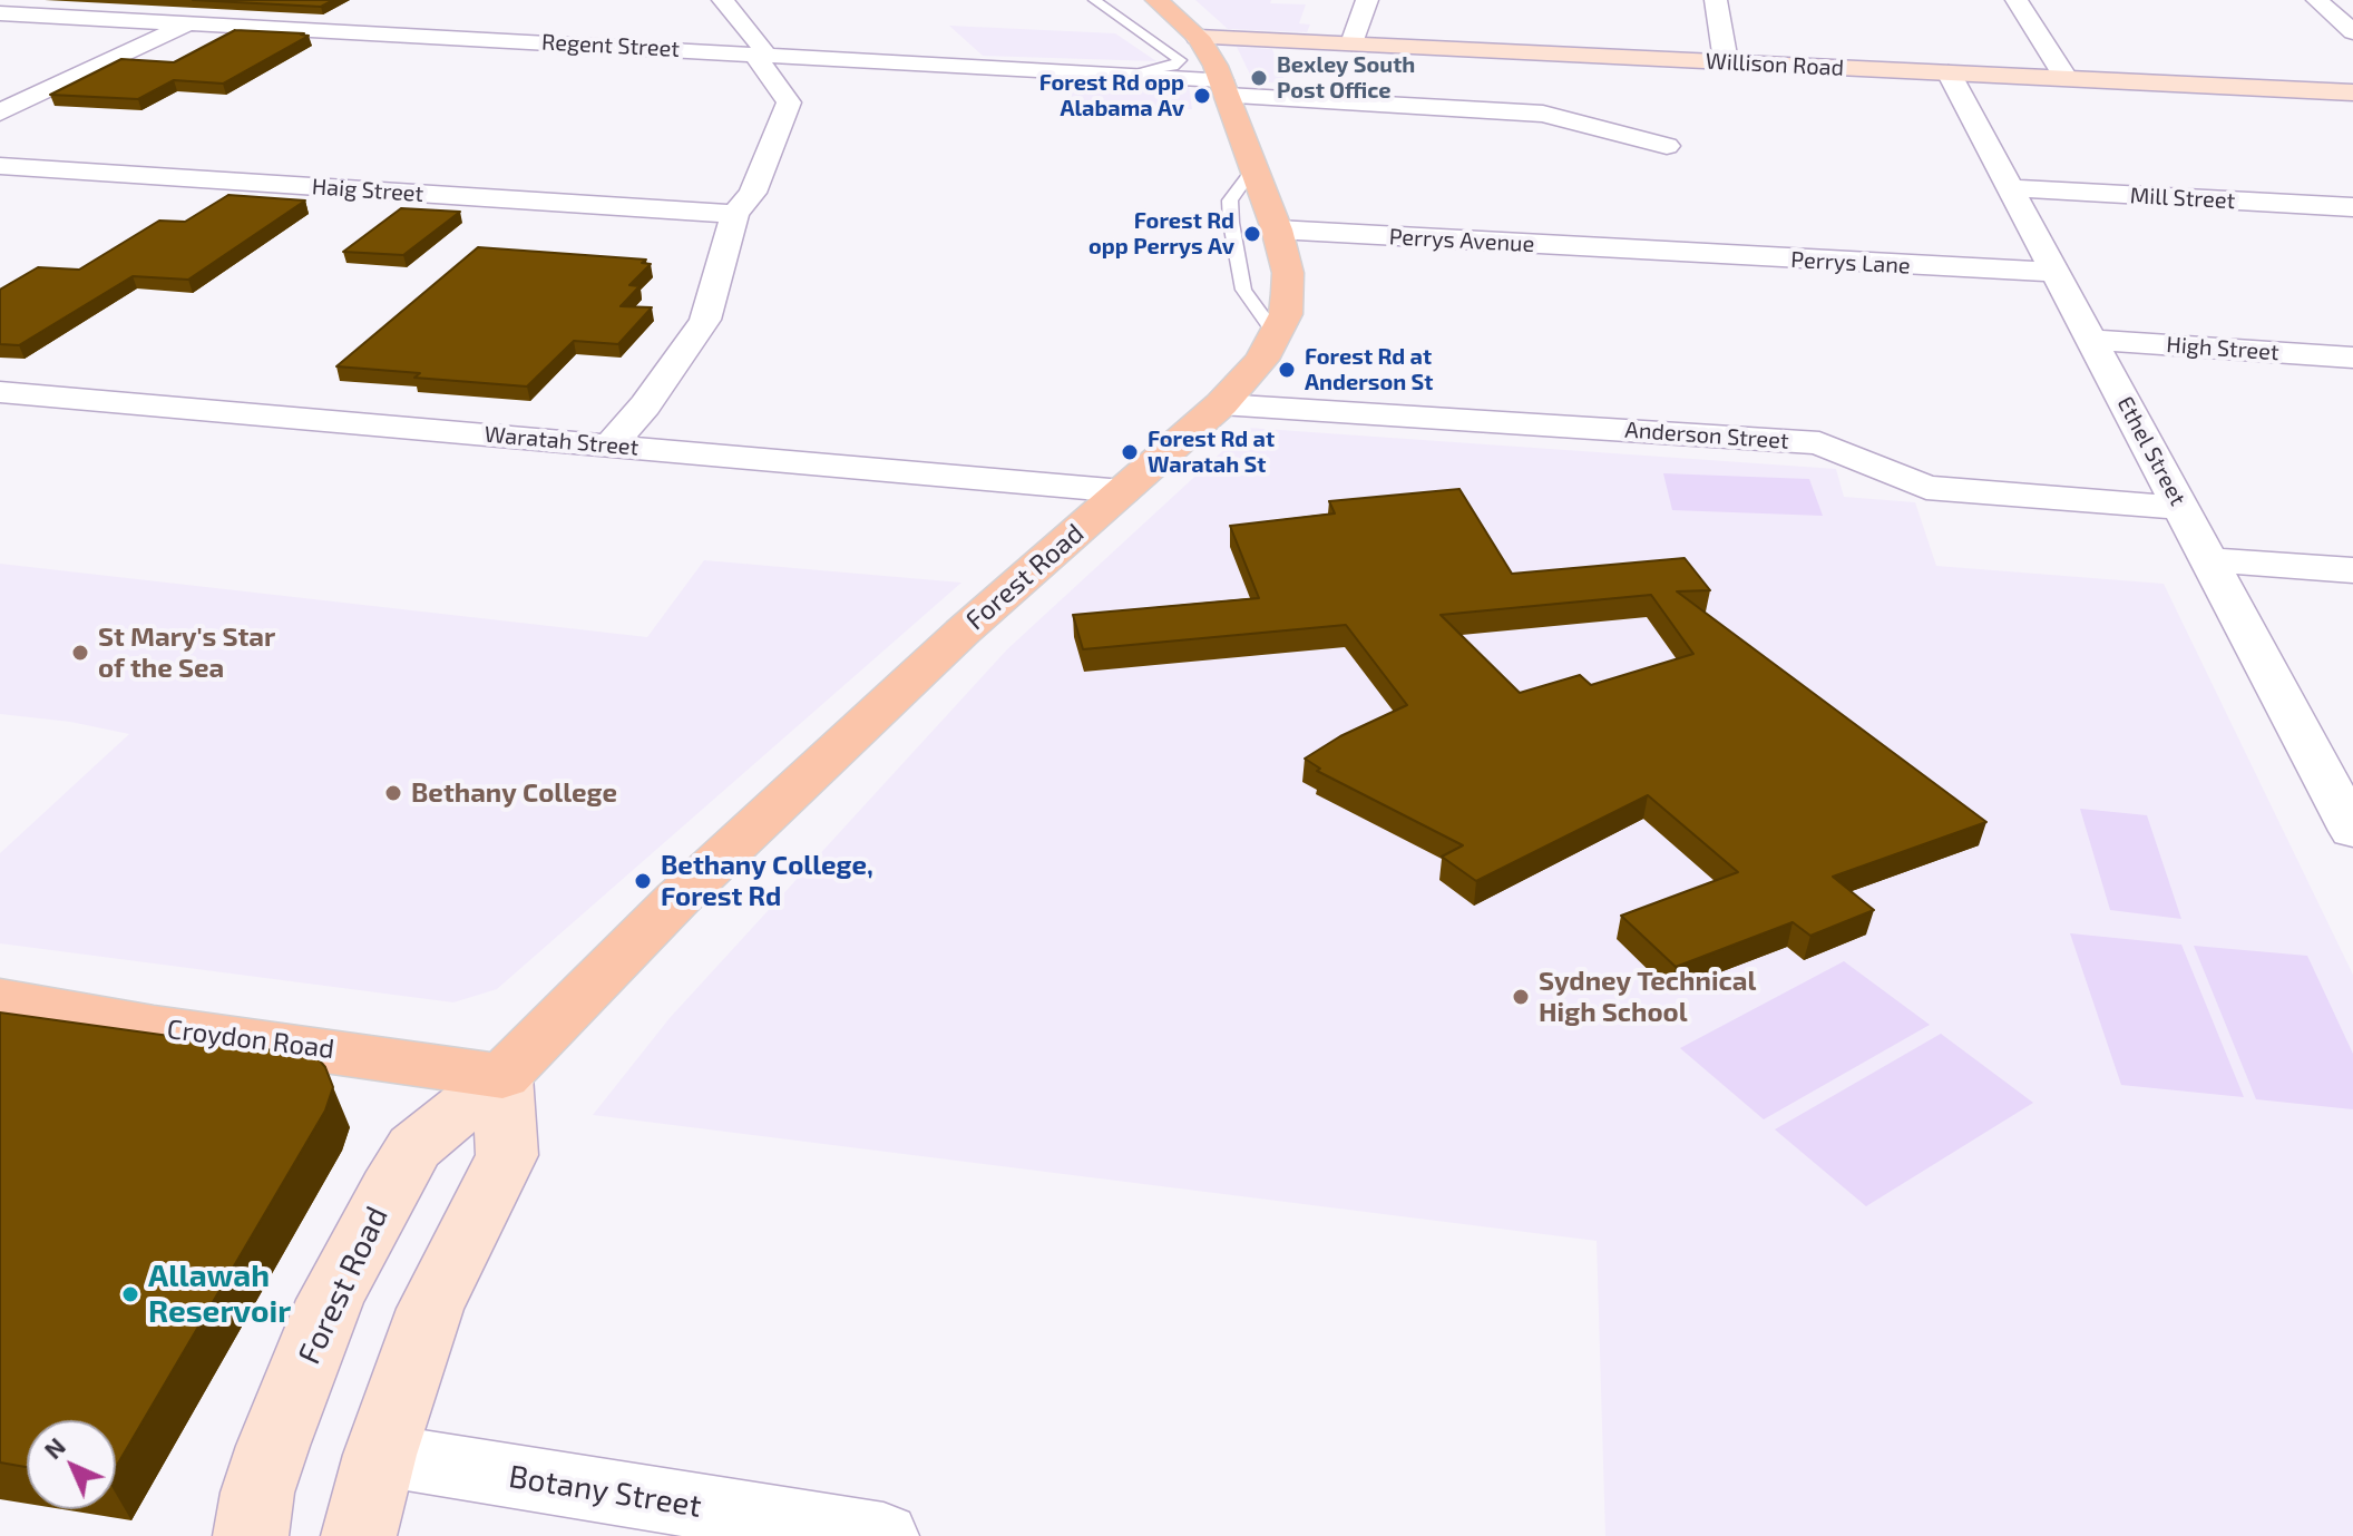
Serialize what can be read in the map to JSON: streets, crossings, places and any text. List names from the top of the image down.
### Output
{
  "streets": {
    "main road": ["Willison Road", "Forest Road", "Croydon Road"],
    "street": [
      "Regent Street",
      "Haig Street",
      "Mill Street",
      "Perrys Avenue",
      "Perrys Lane",
      "High Street",
      "Anderson Street",
      "Waratah Street",
      "Ethel Street",
      "Botany Street"
    ]
  },
  "crossings": [
    ["Regent Street", "Forest Road"],
    ["Willison Road", "Ethel Street"],
    ["Willison Road", "Forest Road"],
    ["Mill Street", "Ethel Street"],
    ["Perrys Avenue", "Perrys Lane"],
    ["Perrys Avenue", "Forest Road"],
    ["Perrys Lane", "Ethel Street"],
    ["High Street", "Ethel Street"],
    ["Anderson Street", "Ethel Street"],
    ["Anderson Street", "Forest Road"],
    ["Waratah Street", "Forest Road"],
    ["Forest Road", "Croydon Road"]
  ],
  "places": [
    "Bexley South Post Office",
    "Forest Rd opp Alabama Av",
    "Forest Rd opp Perrys Av",
    "Forest Rd at Anderson St",
    "Forest Rd at Waratah St",
    "St Mary's Star of the Sea",
    "Bethany College",
    "Bethany College, Forest Rd",
    "Sydney Technical High School",
    "Allawah Reservoir"
  ],
  "north": "top left"
}
